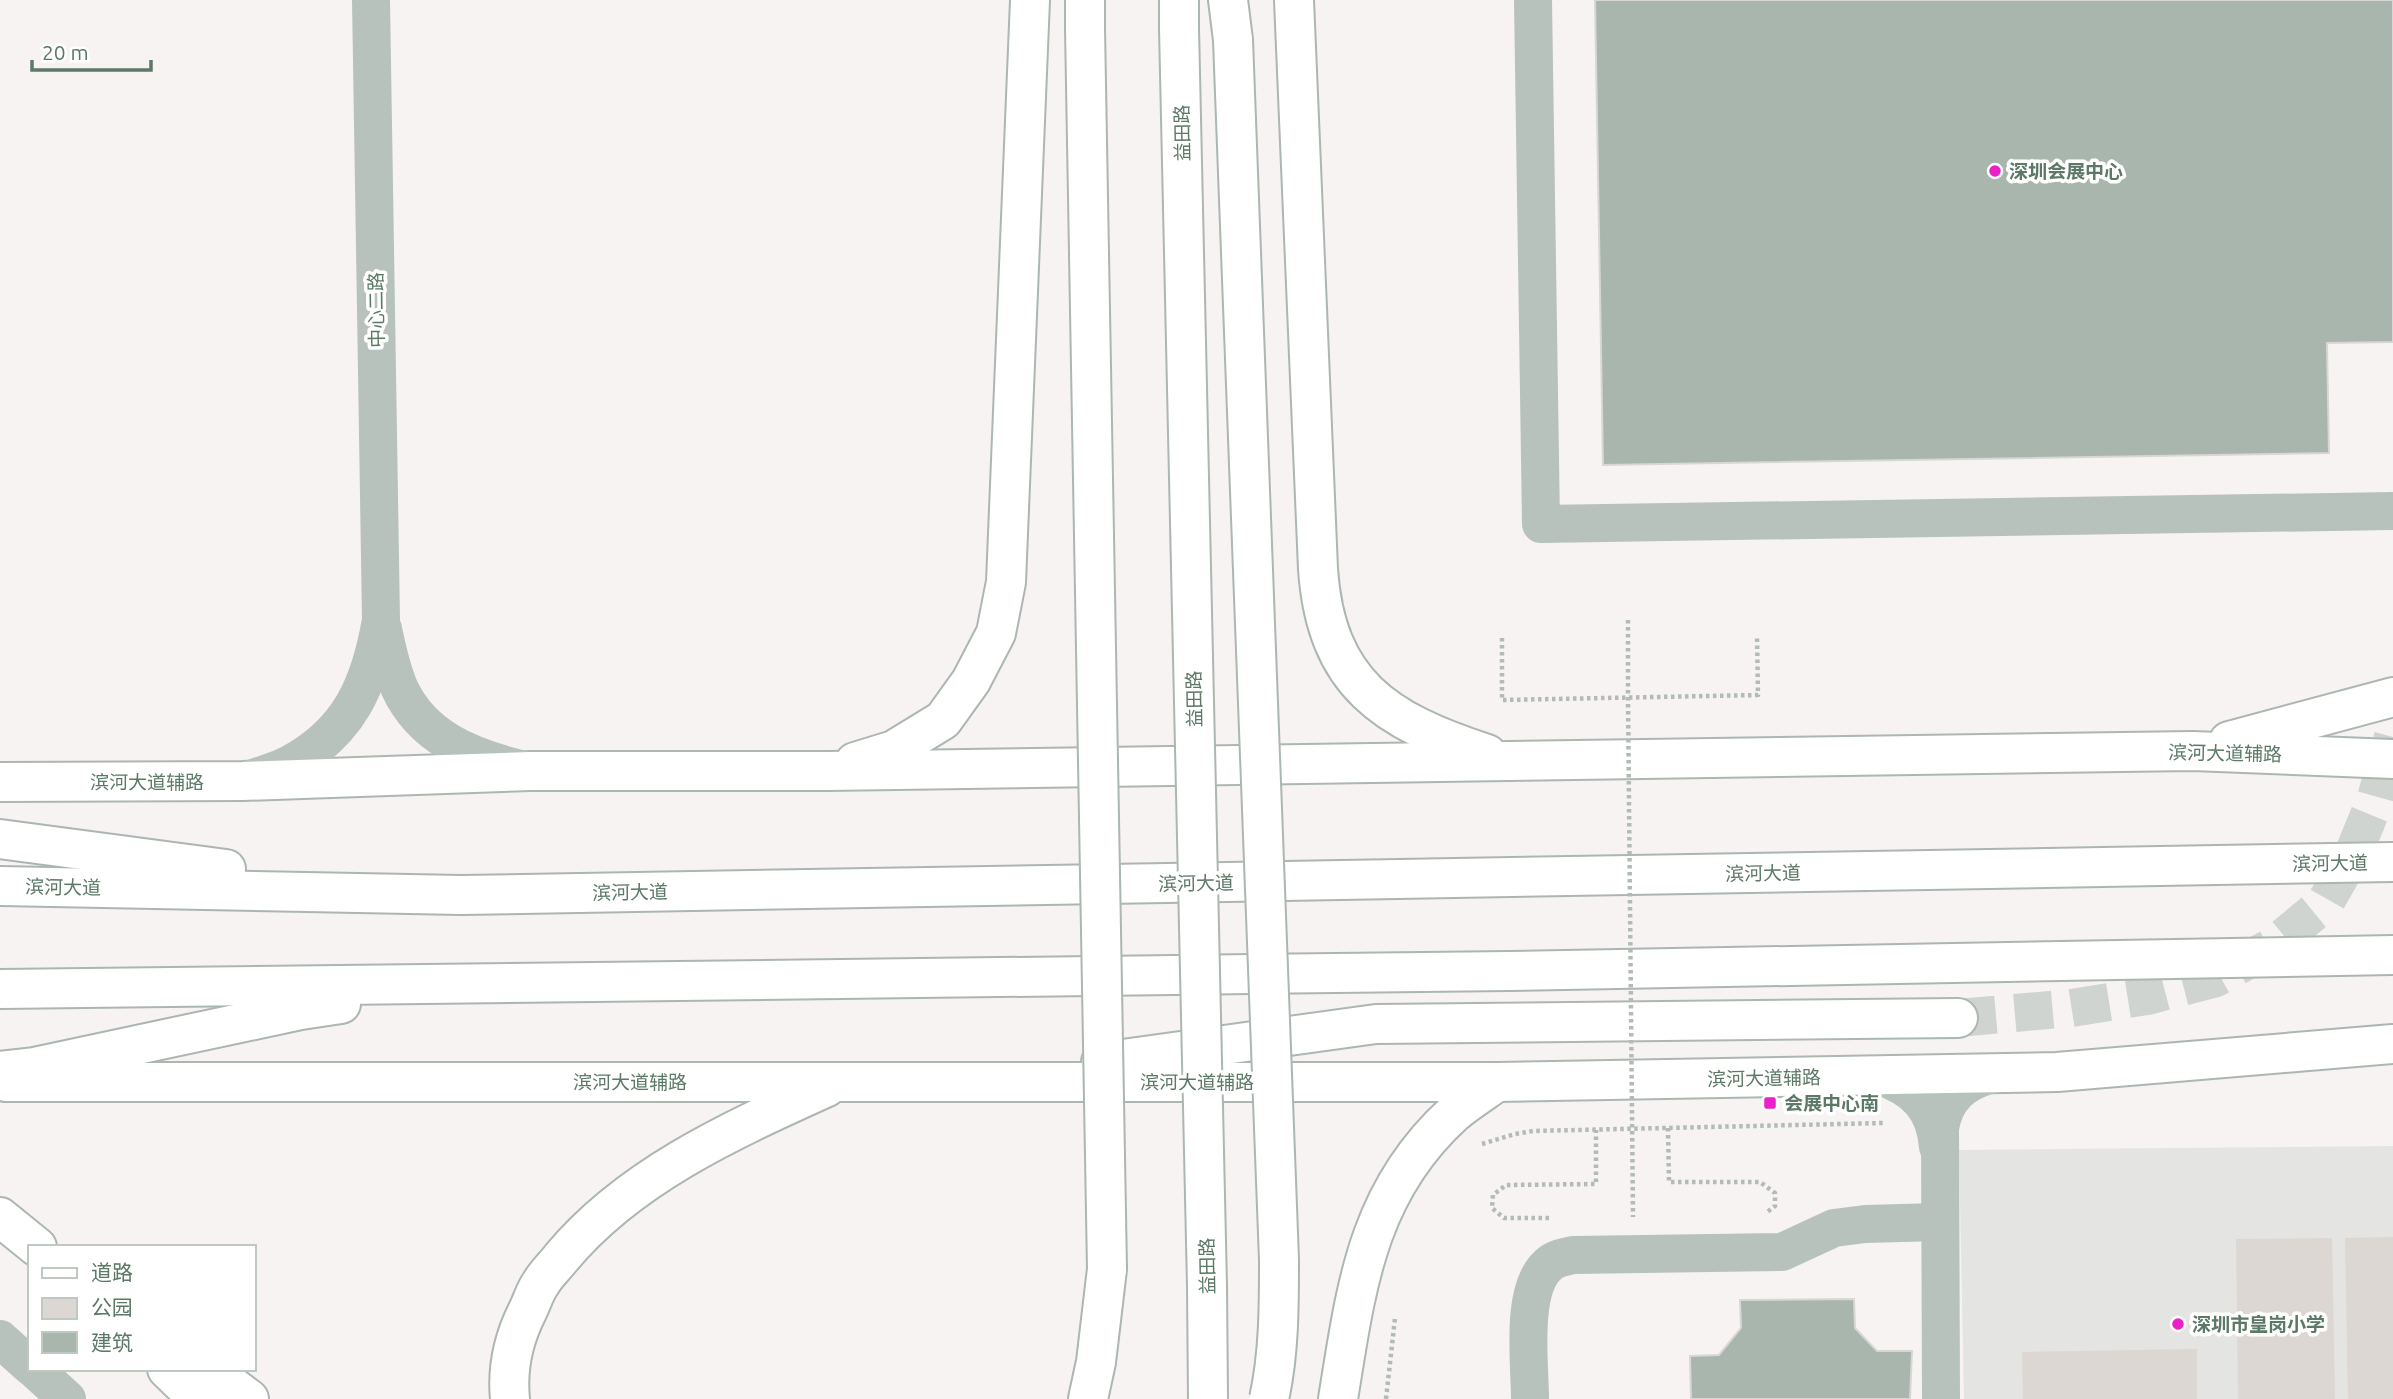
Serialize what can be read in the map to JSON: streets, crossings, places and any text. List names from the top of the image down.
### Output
{
  "streets": {
    "main road": ["益田路", "滨河大道辅路", "滨河大道"],
    "street": ["中心二路"]
  },
  "crossings": [
    ["中心二路", "滨河大道辅路"]
  ],
  "places": {
    "other": ["深圳会展中心", "深圳市皇岗小学"],
    "transit": ["会展中心南"]
  },
  "legend": ["道路", "公园", "建筑"],
  "scale_bar": "20 m"
}
